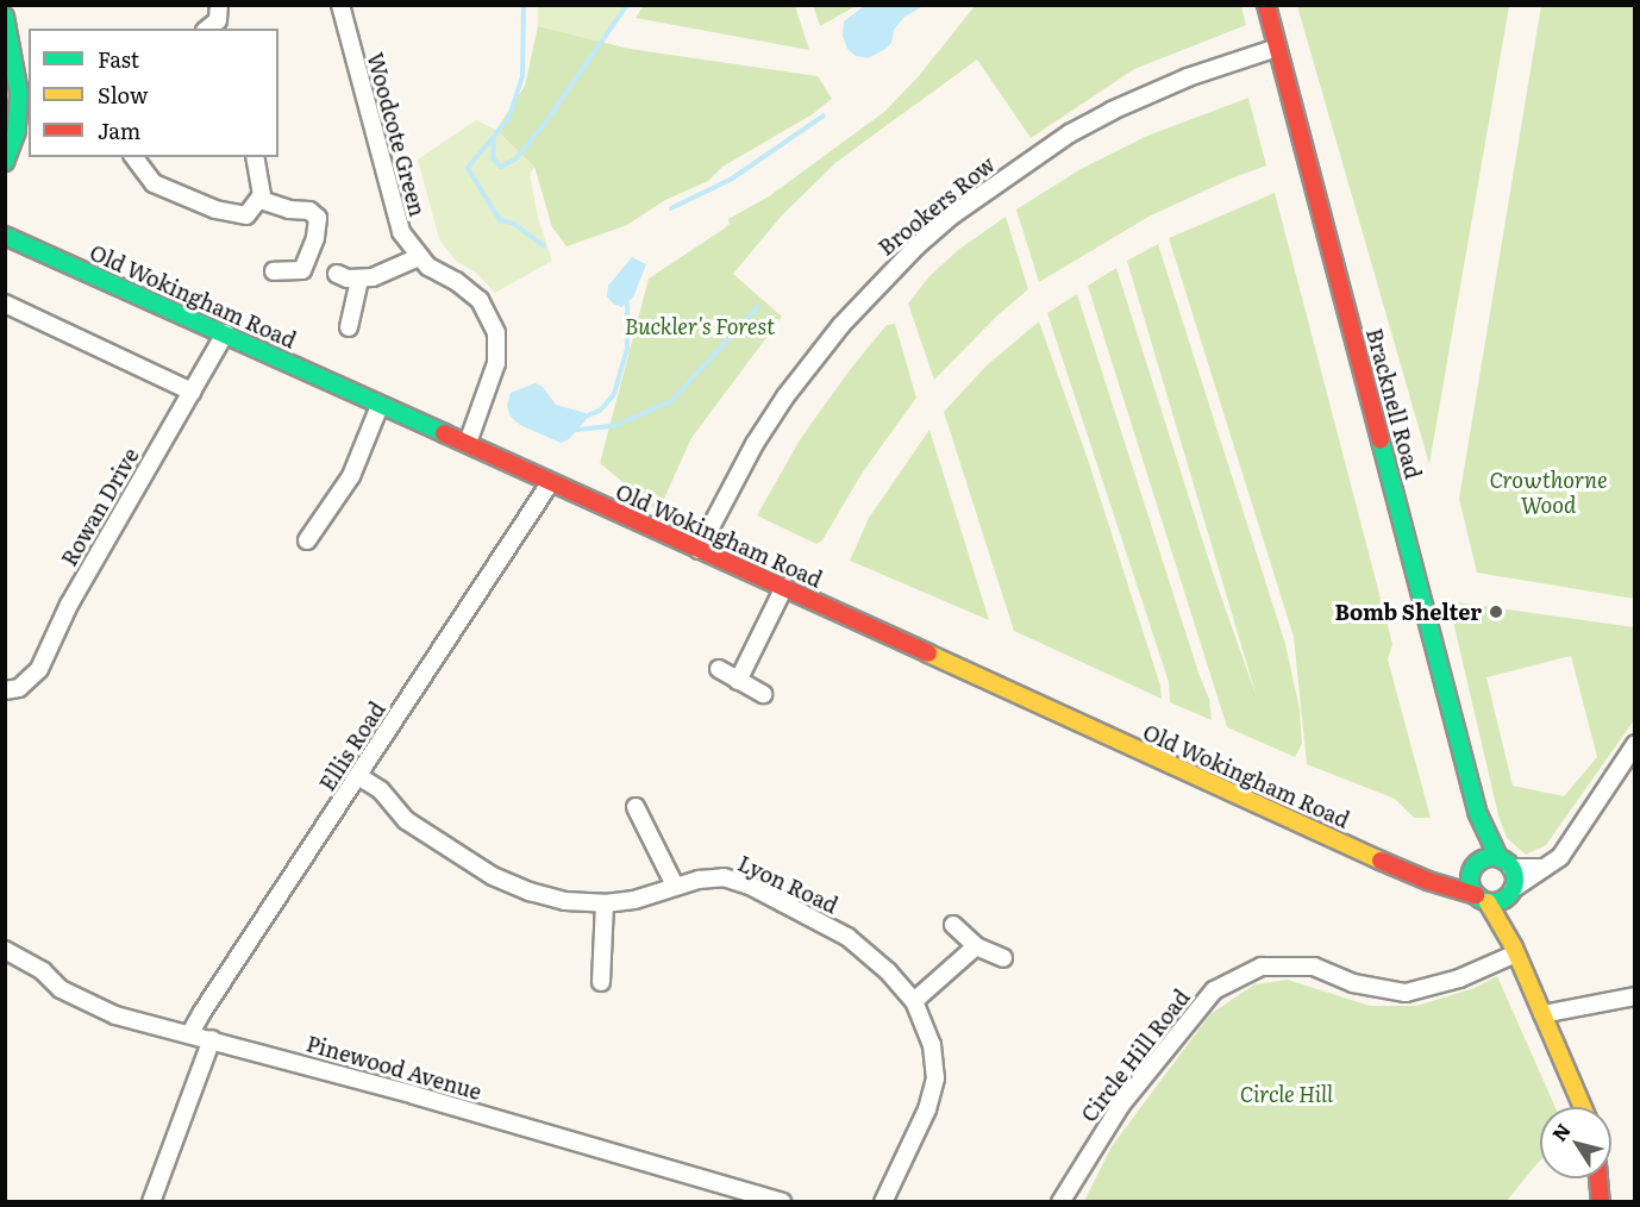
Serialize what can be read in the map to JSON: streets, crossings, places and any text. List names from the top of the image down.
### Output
{
  "streets": {
    "street": [
      "Woodcote Green",
      "Brookers Row",
      "Old Wokingham Road",
      "Bracknell Road",
      "Rowan Drive",
      "Ellis Road",
      "Lyon Road",
      "Circle Hill Road",
      "Pinewood Avenue"
    ]
  },
  "crossings": [
    ["Woodcote Green", "Old Wokingham Road"],
    ["Brookers Row", "Old Wokingham Road"],
    ["Brookers Row", "Bracknell Road"],
    ["Old Wokingham Road", "Bracknell Road"],
    ["Old Wokingham Road", "Rowan Drive"],
    ["Old Wokingham Road", "Ellis Road"],
    ["Ellis Road", "Lyon Road"],
    ["Ellis Road", "Pinewood Avenue"]
  ],
  "parks": ["Buckler's Forest", "Crowthorne Wood", "Circle Hill"],
  "places": ["Bomb Shelter"],
  "legend": ["Fast", "Slow", "Jam"],
  "north": "top left"
}
